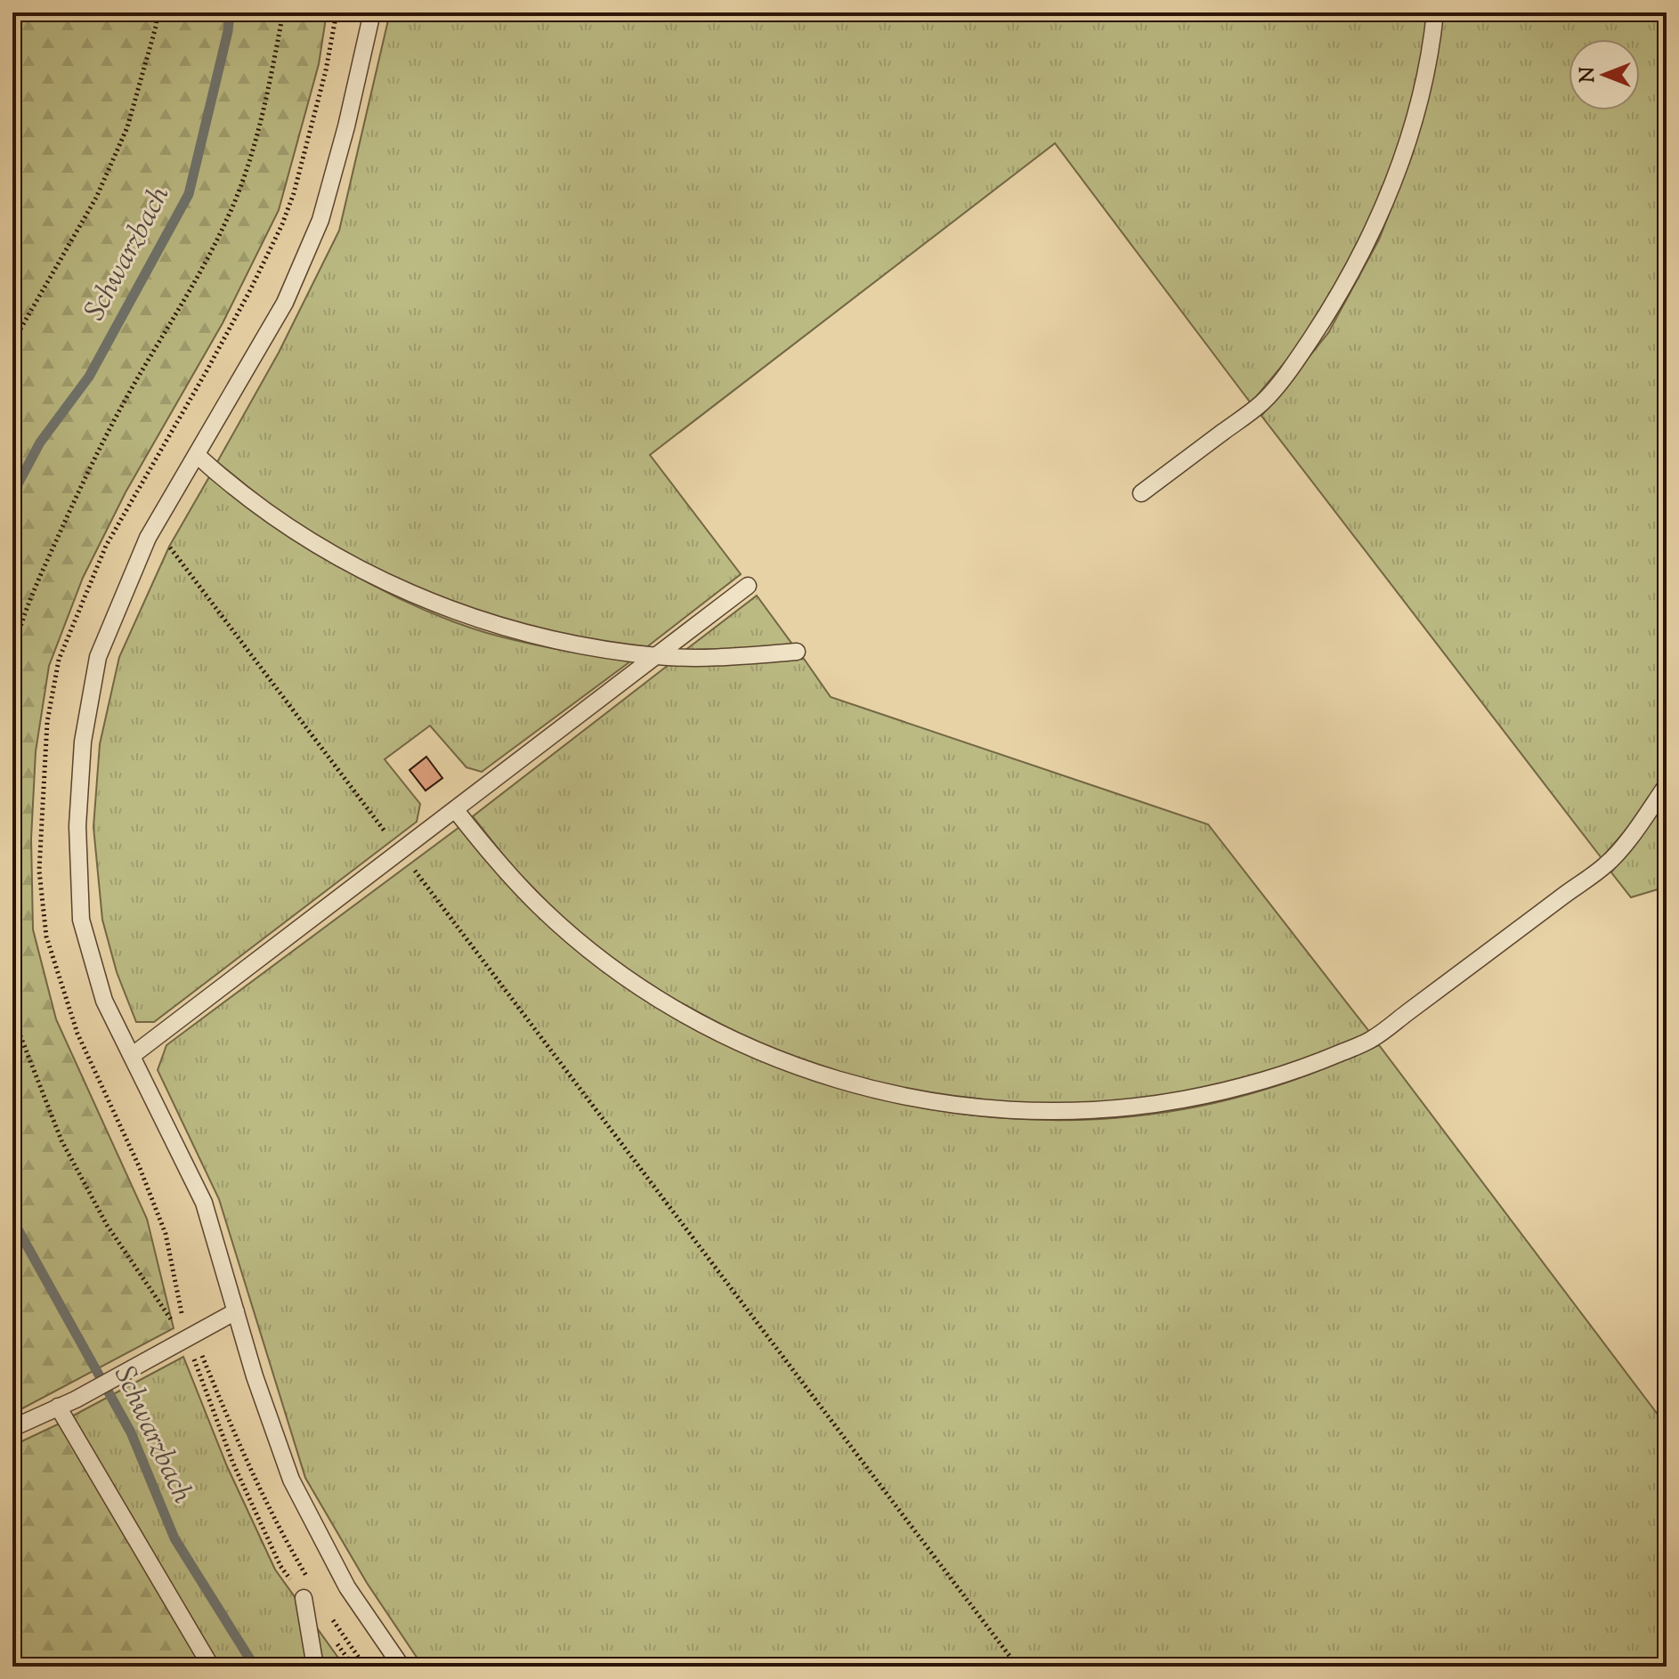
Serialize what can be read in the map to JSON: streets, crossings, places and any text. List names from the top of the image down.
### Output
{
  "water": ["Schwarzbach"],
  "north": "left"
}
